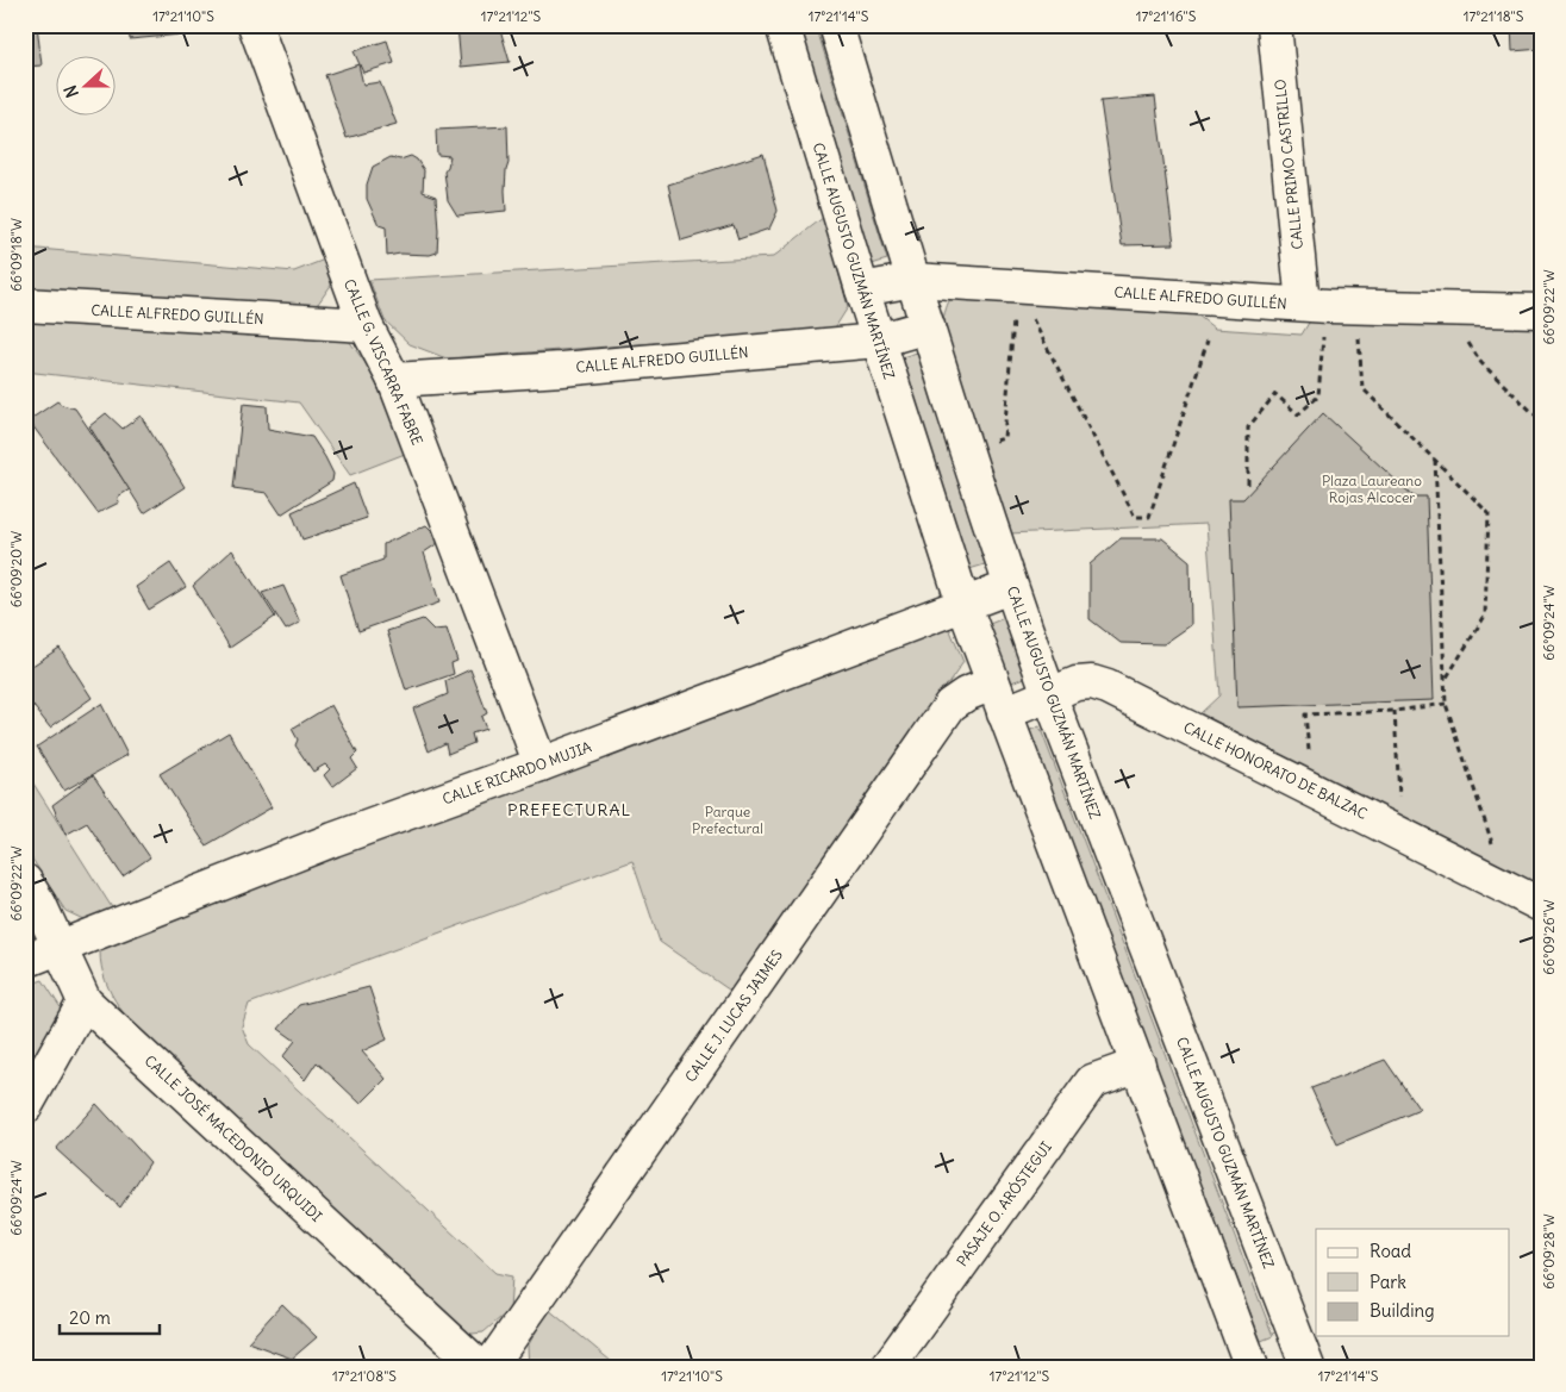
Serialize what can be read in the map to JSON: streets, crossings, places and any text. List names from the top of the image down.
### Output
{
  "streets": {
    "street": [
      "CALLE PRIMO CASTRILLO",
      "CALLE AUGUSTO GUZMÁN MARTÍNEZ",
      "CALLE ALFREDO GUILLÉN",
      "CALLE G. VISCARRA FABRE",
      "CALLE HONORATO DE BALZAC",
      "CALLE RICARDO MUJIA",
      "CALLE J. LUCAS JAIMES",
      "CALLE JOSÉ MACEDONIO URQUIDI",
      "PASAJE O. ARÓSTEGUI"
    ]
  },
  "crossings": [
    ["CALLE PRIMO CASTRILLO", "CALLE ALFREDO GUILLÉN"],
    ["CALLE AUGUSTO GUZMÁN MARTÍNEZ", "CALLE ALFREDO GUILLÉN"],
    ["CALLE AUGUSTO GUZMÁN MARTÍNEZ", "CALLE HONORATO DE BALZAC"],
    ["CALLE AUGUSTO GUZMÁN MARTÍNEZ", "CALLE RICARDO MUJIA"],
    ["CALLE AUGUSTO GUZMÁN MARTÍNEZ", "CALLE J. LUCAS JAIMES"],
    ["CALLE AUGUSTO GUZMÁN MARTÍNEZ", "PASAJE O. ARÓSTEGUI"],
    ["CALLE ALFREDO GUILLÉN", "CALLE G. VISCARRA FABRE"],
    ["CALLE G. VISCARRA FABRE", "CALLE RICARDO MUJIA"],
    ["CALLE RICARDO MUJIA", "CALLE JOSÉ MACEDONIO URQUIDI"]
  ],
  "districts": ["PREFECTURAL"],
  "parks": ["Plaza Laureano Rojas Alcocer", "Parque Prefectural"],
  "legend": ["Road", "Park", "Building"],
  "scale_bar": "20 m",
  "north": "left",
  "coordinates": [
    "17°21'10\"S",
    "17°21'12\"S",
    "17°21'14\"S",
    "17°21'16\"S",
    "17°21'18\"S",
    "66°09'18\"W",
    "66°09'22\"W",
    "66°09'20\"W",
    "66°09'24\"W",
    "66°09'26\"W",
    "66°09'28\"W",
    "17°21'08\"S"
  ]
}
